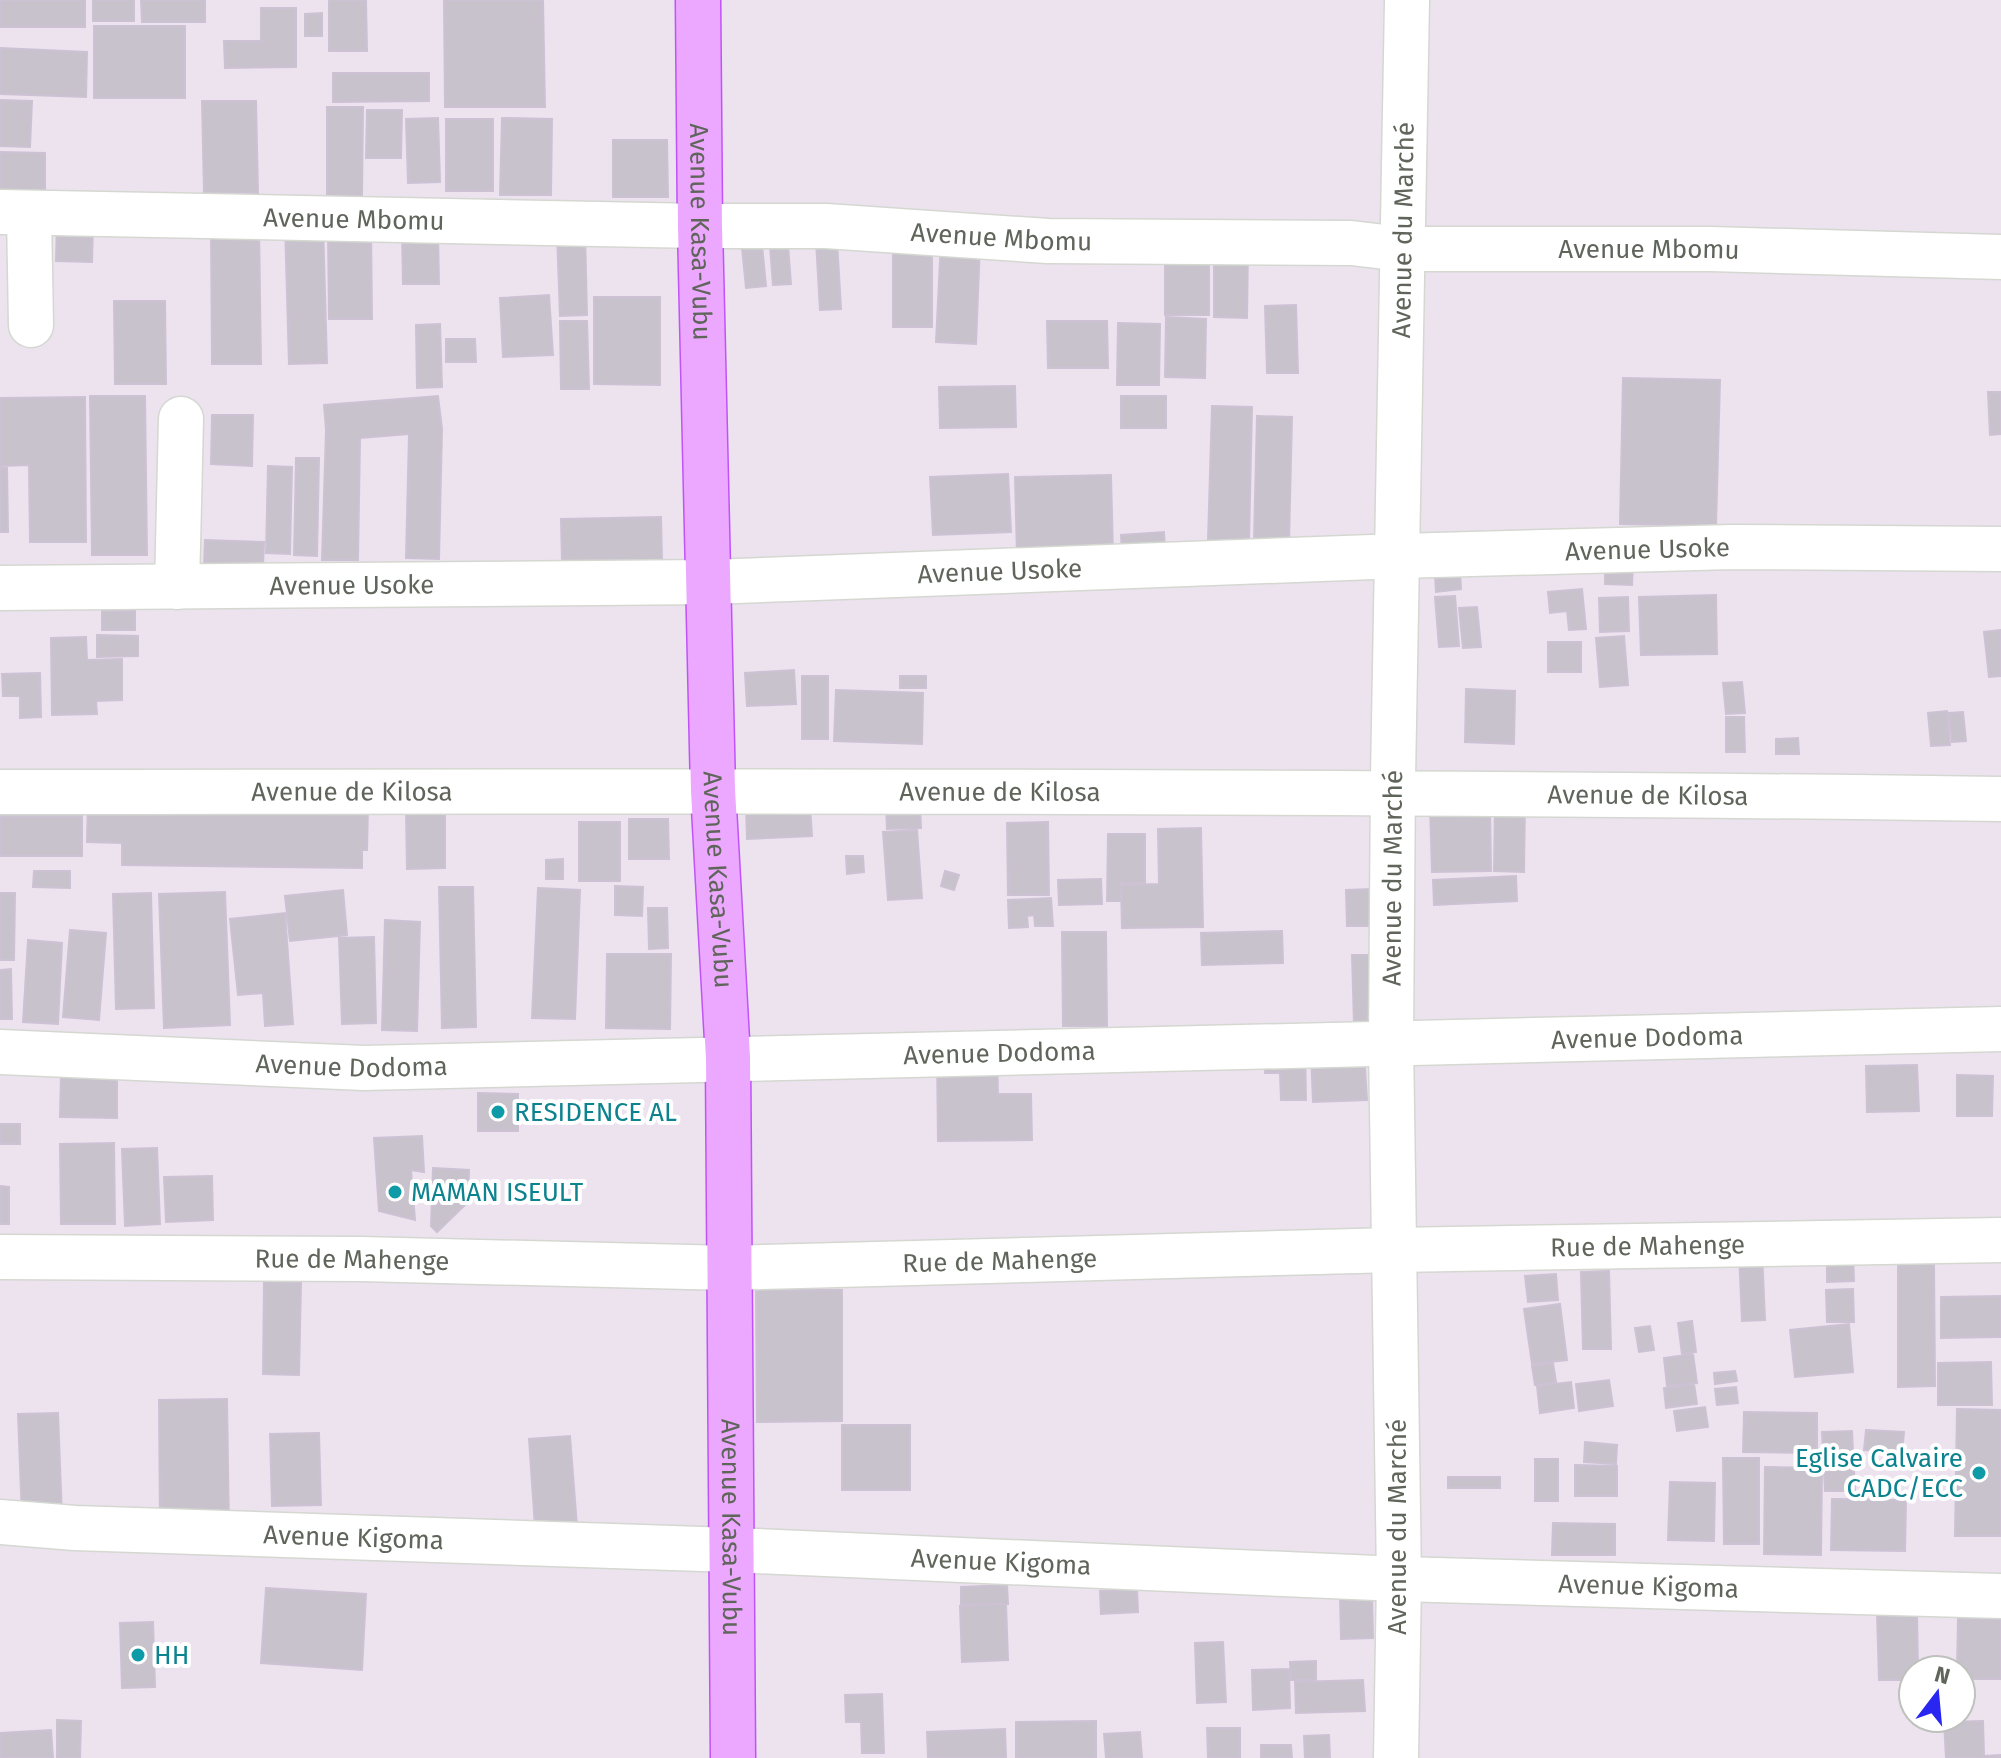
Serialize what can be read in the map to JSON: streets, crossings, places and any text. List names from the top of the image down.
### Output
{
  "streets": {
    "main road": ["Avenue Kasa-Vubu"],
    "street": [
      "Avenue Mbomu",
      "Avenue du Marché",
      "Avenue Usoke",
      "Avenue de Kilosa",
      "Avenue Dodoma",
      "Rue de Mahenge",
      "Avenue Kigoma"
    ]
  },
  "crossings": [
    ["Avenue Mbomu", "Avenue Kasa-Vubu"],
    ["Avenue Mbomu", "Avenue du Marché"],
    ["Avenue Kasa-Vubu", "Avenue Usoke"],
    ["Avenue Kasa-Vubu", "Avenue de Kilosa"],
    ["Avenue Kasa-Vubu", "Avenue Dodoma"],
    ["Avenue Kasa-Vubu", "Rue de Mahenge"],
    ["Avenue Kasa-Vubu", "Avenue Kigoma"],
    ["Avenue du Marché", "Avenue Usoke"],
    ["Avenue du Marché", "Avenue de Kilosa"],
    ["Avenue du Marché", "Avenue Dodoma"],
    ["Avenue du Marché", "Rue de Mahenge"],
    ["Avenue du Marché", "Avenue Kigoma"]
  ],
  "places": [
    "RESIDENCE AL",
    "MAMAN ISEULT",
    "Eglise Calvaire CADC/ECC",
    "HH"
  ],
  "north": "top"
}
